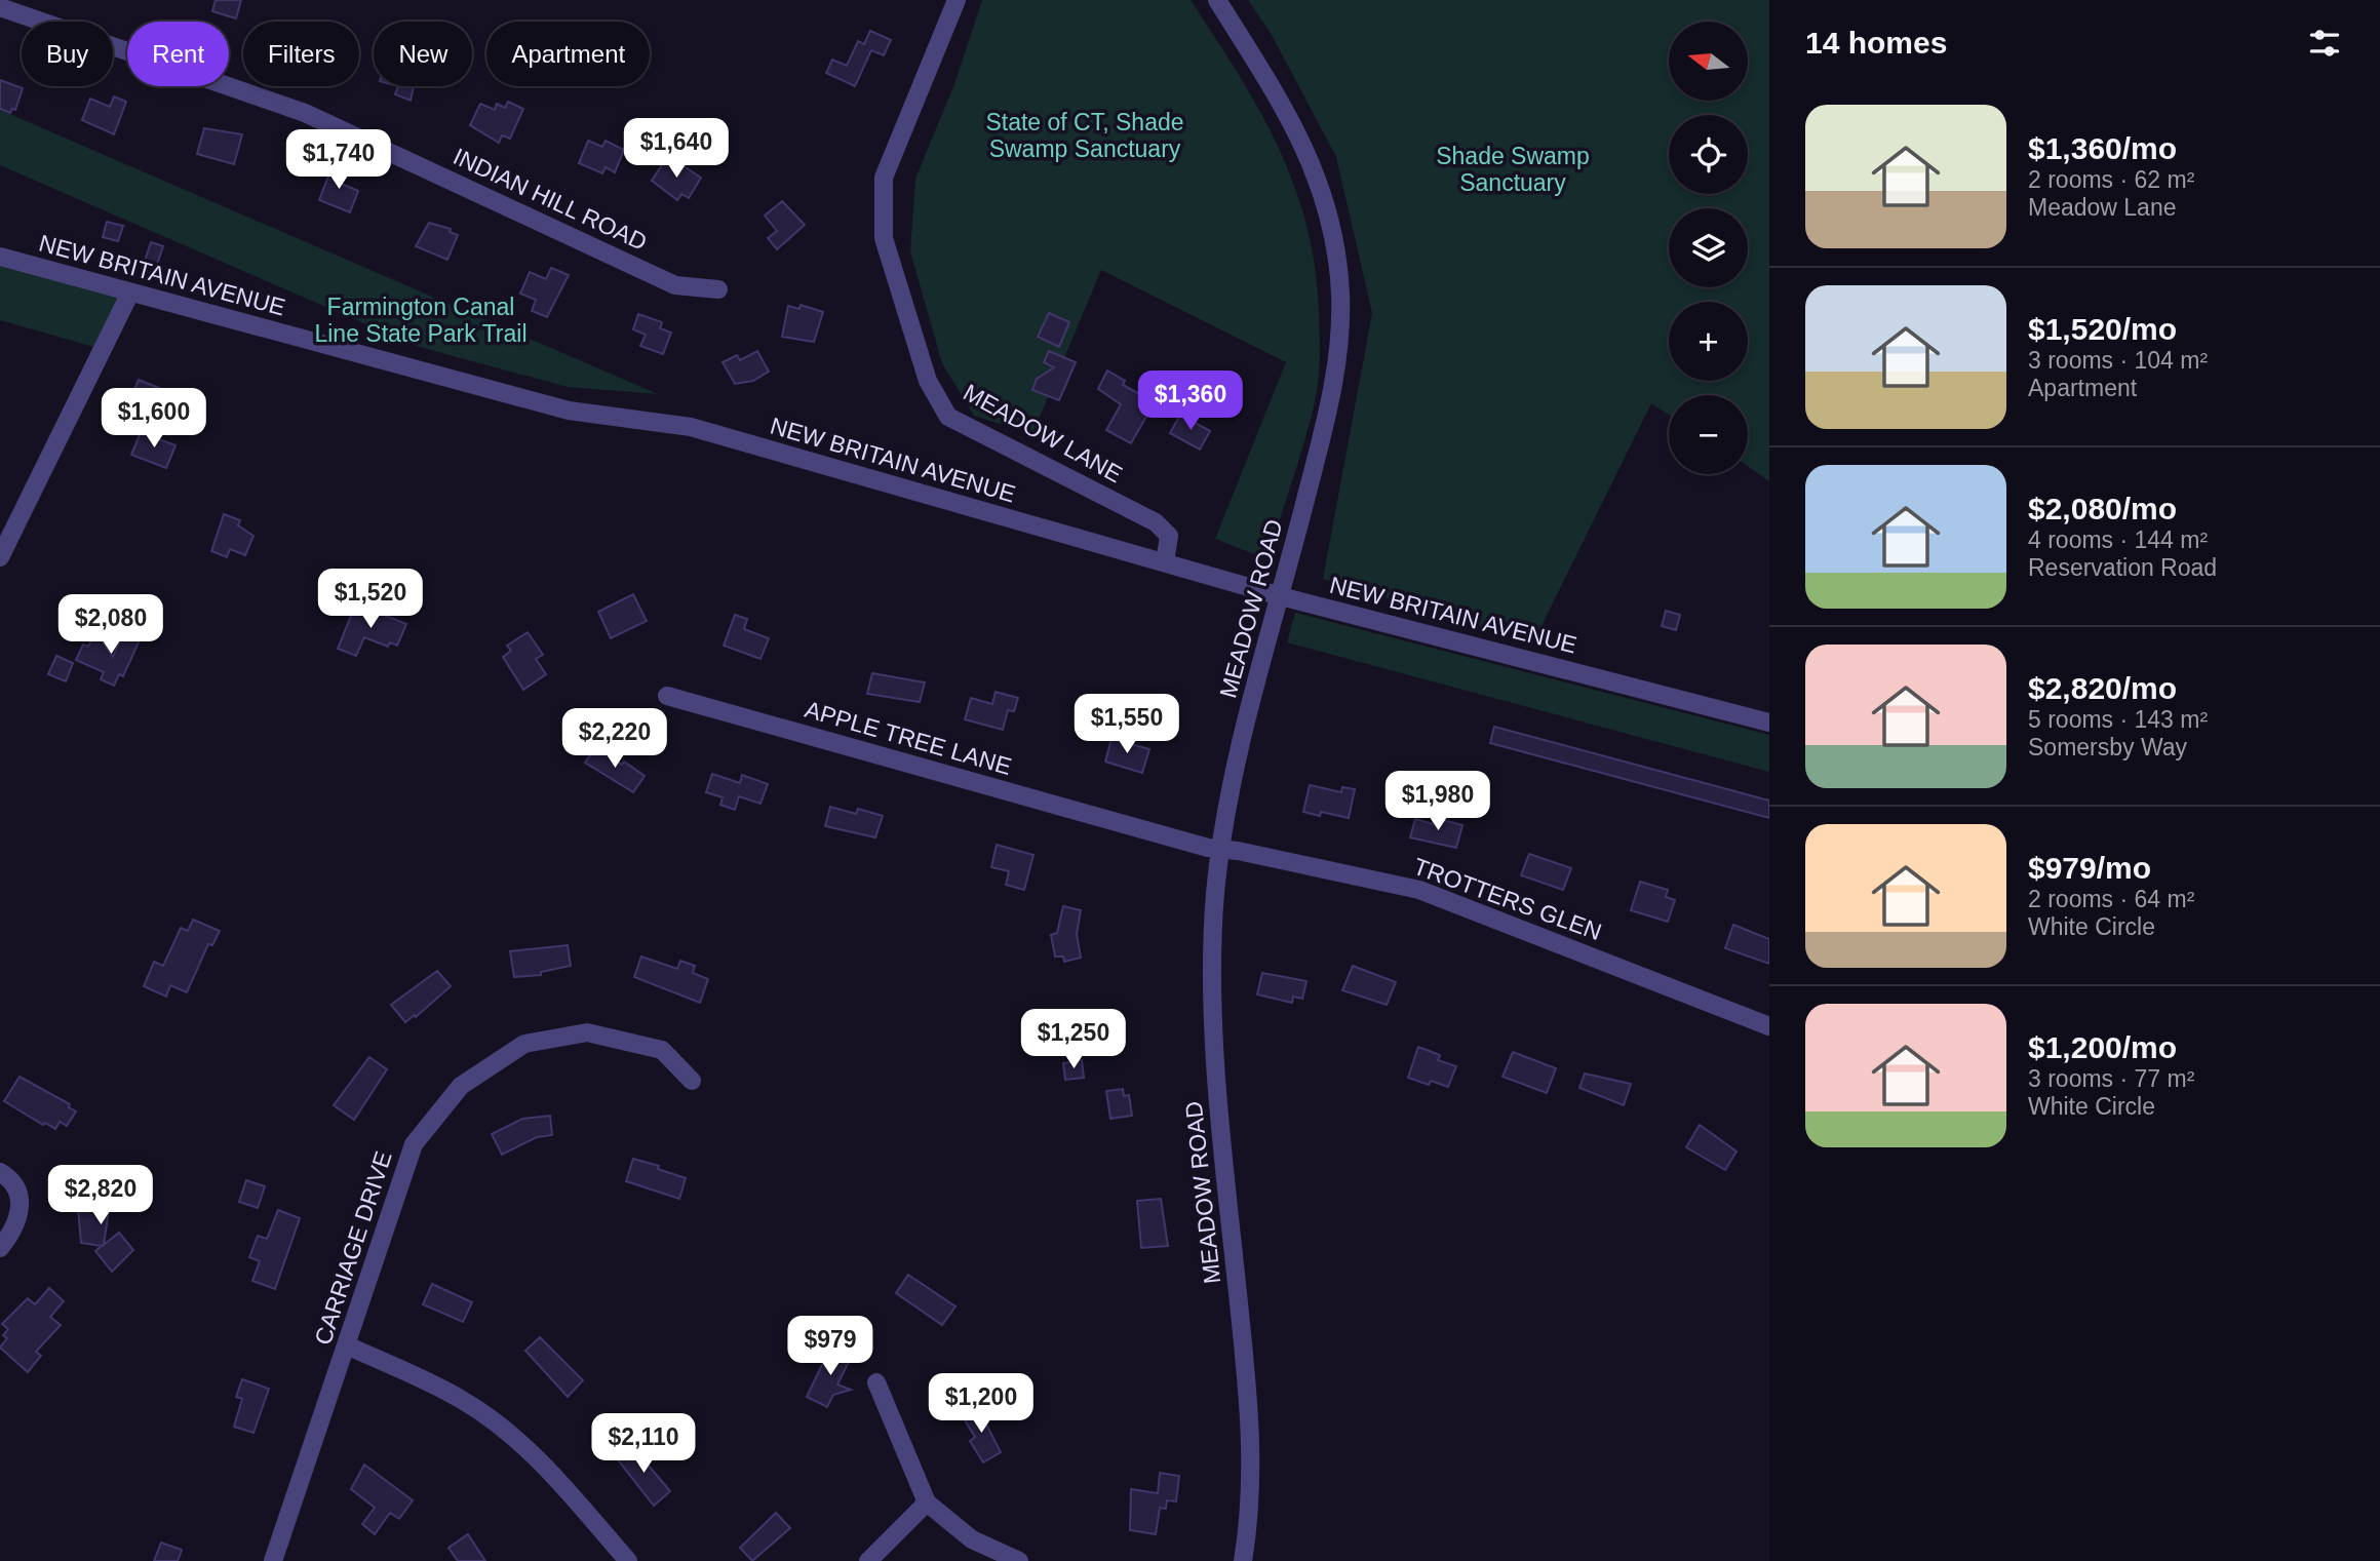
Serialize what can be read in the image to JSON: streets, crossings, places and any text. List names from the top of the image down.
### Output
{
  "streets": {
    "street": [
      "INDIAN HILL ROAD",
      "NEW BRITAIN AVENUE",
      "MEADOW LANE",
      "MEADOW ROAD",
      "APPLE TREE LANE",
      "TROTTERS GLEN",
      "CARRIAGE DRIVE"
    ]
  },
  "crossings": [
    ["NEW BRITAIN AVENUE", "MEADOW LANE"],
    ["NEW BRITAIN AVENUE", "MEADOW ROAD"],
    ["MEADOW ROAD", "APPLE TREE LANE"],
    ["MEADOW ROAD", "TROTTERS GLEN"],
    ["APPLE TREE LANE", "TROTTERS GLEN"]
  ],
  "parks": ["State of CT, Shade Swamp Sanctuary", "Shade Swamp Sanctuary", "Farmington Canal Line State Park Trail"],
  "north": "left",
  "page": {
    "heading": "14 homes",
    "map_buttons": ["+", "−"],
    "chip": [
      "Buy",
      "Rent",
      "Filters",
      "New",
      "Apartment"
    ],
    "list": [
      {
        "name": "$1,360/mo",
        "note": "2 rooms · 62 m² · Meadow Lane"
      },
      {
        "name": "$1,520/mo",
        "note": "3 rooms · 104 m² · Apartment"
      },
      {
        "name": "$2,080/mo",
        "note": "4 rooms · 144 m² · Reservation Road"
      },
      {
        "name": "$2,820/mo",
        "note": "5 rooms · 143 m² · Somersby Way"
      },
      {
        "name": "$979/mo",
        "note": "2 rooms · 64 m² · White Circle"
      },
      {
        "name": "$1,200/mo",
        "note": "3 rooms · 77 m² · White Circle"
      }
    ],
    "price": [
      "$1,640",
      "$1,740",
      "$1,360",
      "$1,600",
      "$1,520",
      "$2,080",
      "$1,550",
      "$2,220",
      "$1,980",
      "$1,250",
      "$2,820",
      "$979",
      "$1,200",
      "$2,110"
    ]
  }
}
